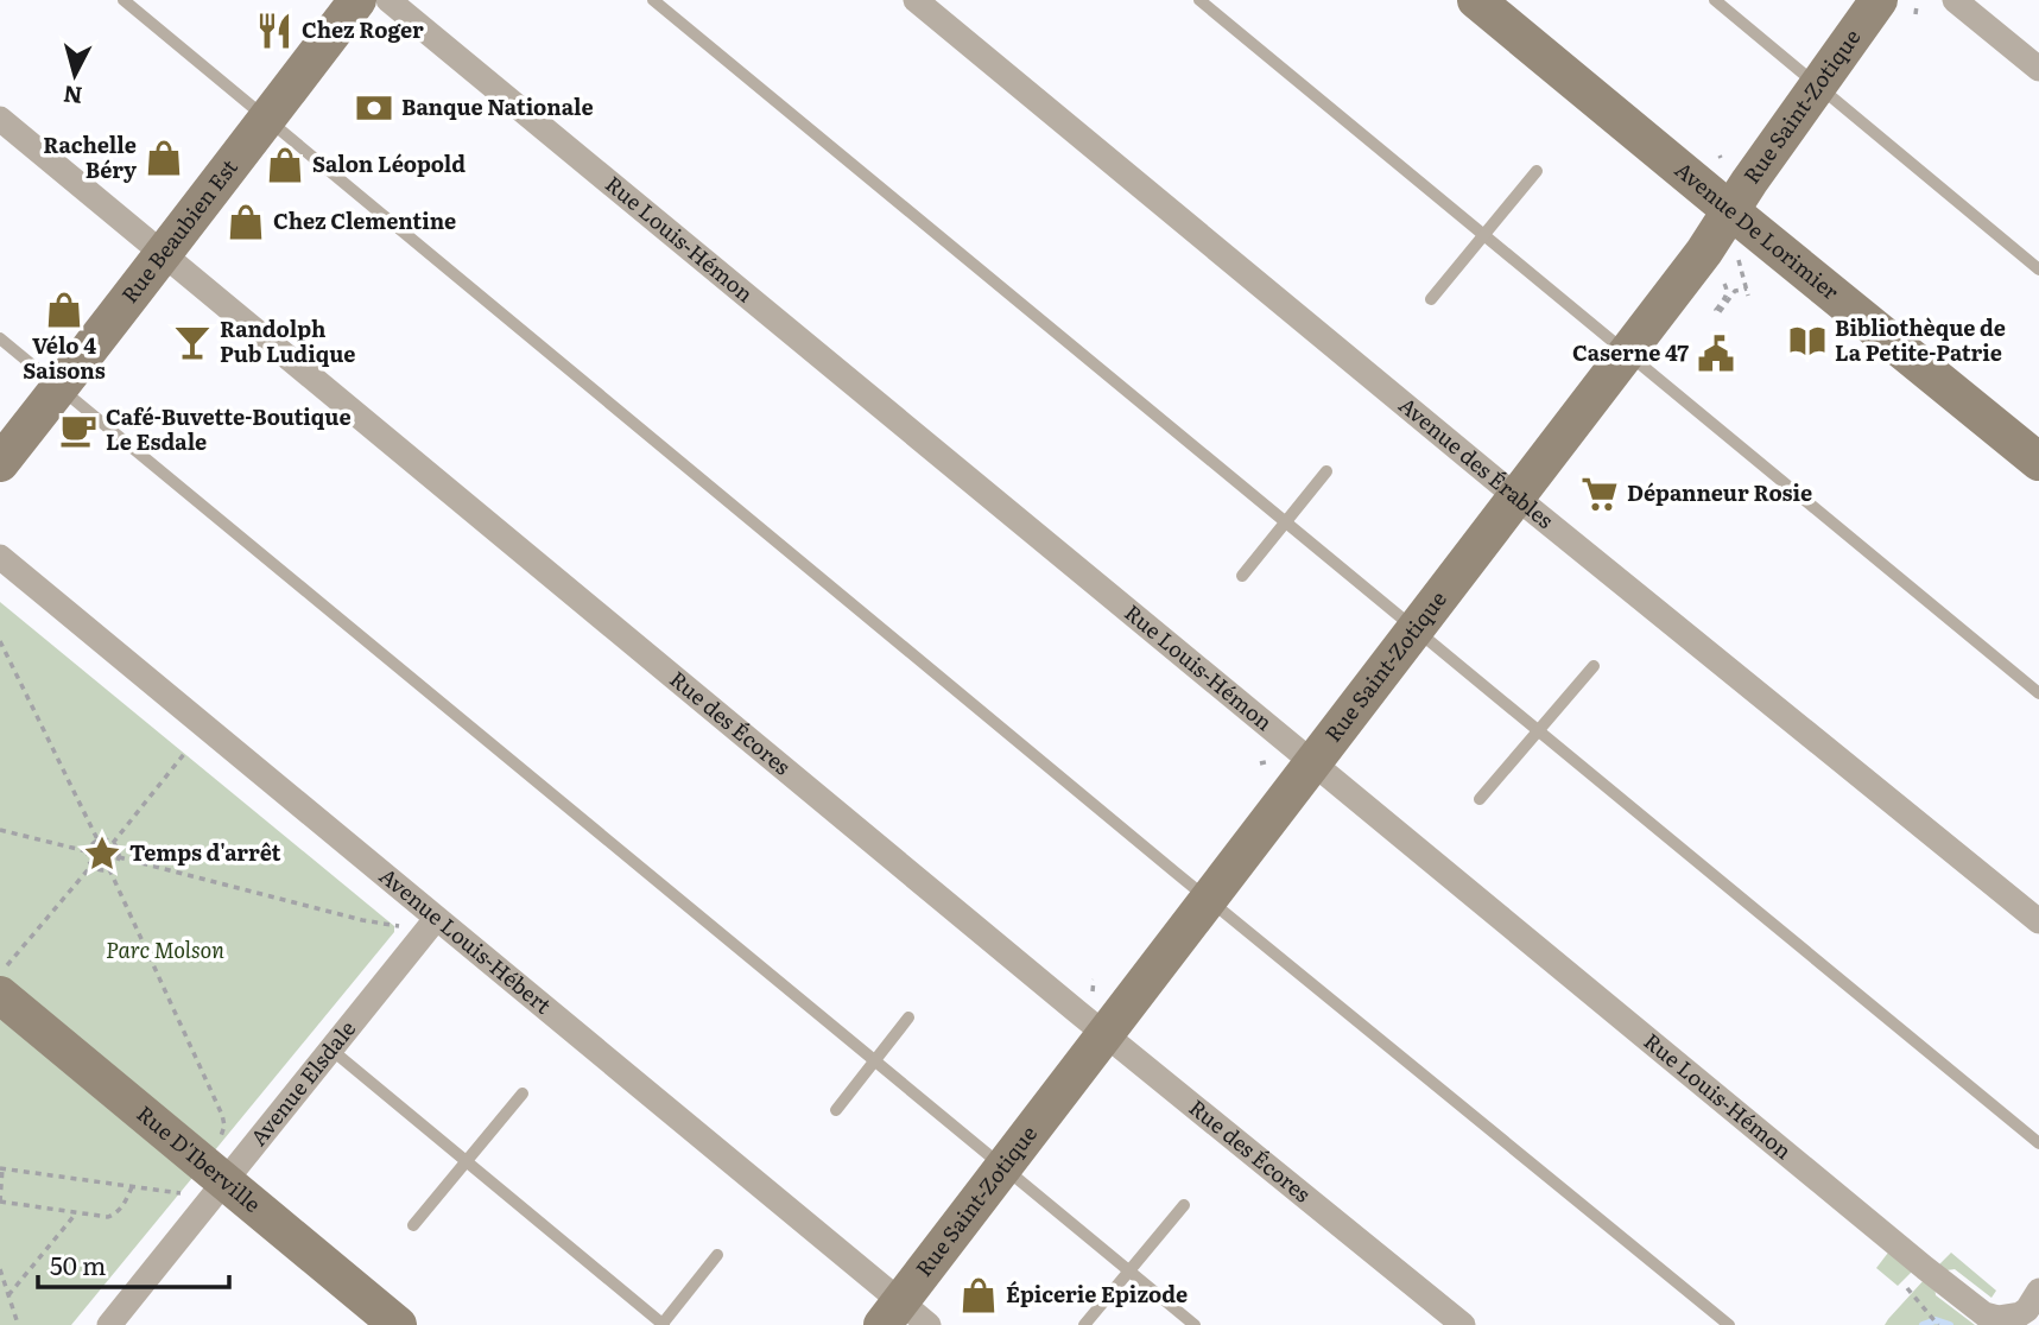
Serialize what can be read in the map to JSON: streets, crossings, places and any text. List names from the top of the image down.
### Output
{
  "streets": {
    "street": [
      "Rue Saint-Zotique",
      "Rue Beaubien Est",
      "Avenue De Lorimier",
      "Rue Louis-Hémon",
      "Avenue des Érables",
      "Rue des Écores",
      "Avenue Louis-Hébert",
      "Avenue Elsdale",
      "Rue D'Iberville"
    ]
  },
  "crossings": [
    ["Rue Saint-Zotique", "Avenue De Lorimier"],
    ["Rue Saint-Zotique", "Rue Louis-Hémon"],
    ["Rue Saint-Zotique", "Avenue des Érables"],
    ["Rue Saint-Zotique", "Rue des Écores"],
    ["Rue Saint-Zotique", "Avenue Louis-Hébert"],
    ["Rue Beaubien Est", "Rue des Écores"],
    ["Avenue Louis-Hébert", "Avenue Elsdale"],
    ["Avenue Elsdale", "Rue D'Iberville"]
  ],
  "parks": ["Parc Molson"],
  "places": {
    "restaurant": ["Chez Roger"],
    "bank": ["Banque Nationale"],
    "shop": [
      "Rachelle Béry",
      "Salon Léopold",
      "Chez Clementine",
      "Vélo 4 Saisons",
      "Épicerie Epizode"
    ],
    "library": ["Bibliothèque de La Petite-Patrie"],
    "bar": ["Randolph Pub Ludique"],
    "public building": ["Caserne 47"],
    "cafe": ["Café-Buvette-Boutique Le Esdale"],
    "supermarket": ["Dépanneur Rosie"],
    "place": ["Temps d'arrêt"]
  },
  "scale_bar": "50 m",
  "north": "bottom"
}
